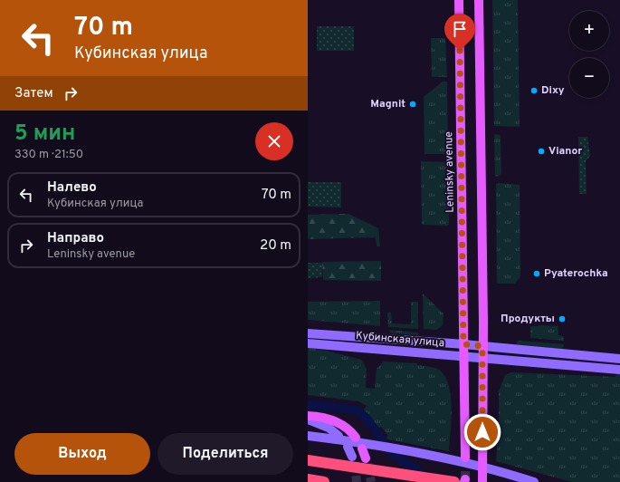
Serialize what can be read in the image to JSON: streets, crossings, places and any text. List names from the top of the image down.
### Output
{
  "streets": {
    "main road": ["Leninsky avenue", "Кубинская улица"]
  },
  "crossings": [
    ["Leninsky avenue", "Кубинская улица"]
  ],
  "places": [
    "Dixy",
    "Magnit",
    "Vianor",
    "Pyaterochka",
    "Продукты"
  ],
  "page": {
    "turn": ["70 m", "Кубинская улица"],
    "map_buttons": ["+", "−"],
    "then": "Затем",
    "heading": ["5 мин", "330 m · 21:50"],
    "list": [
      {
        "name": "Налево",
        "note": "Кубинская улица",
        "value": "70 m"
      },
      {
        "name": "Направо",
        "note": "Leninsky avenue",
        "value": "20 m"
      }
    ],
    "buttons": ["Выход", "Поделиться"]
  }
}
